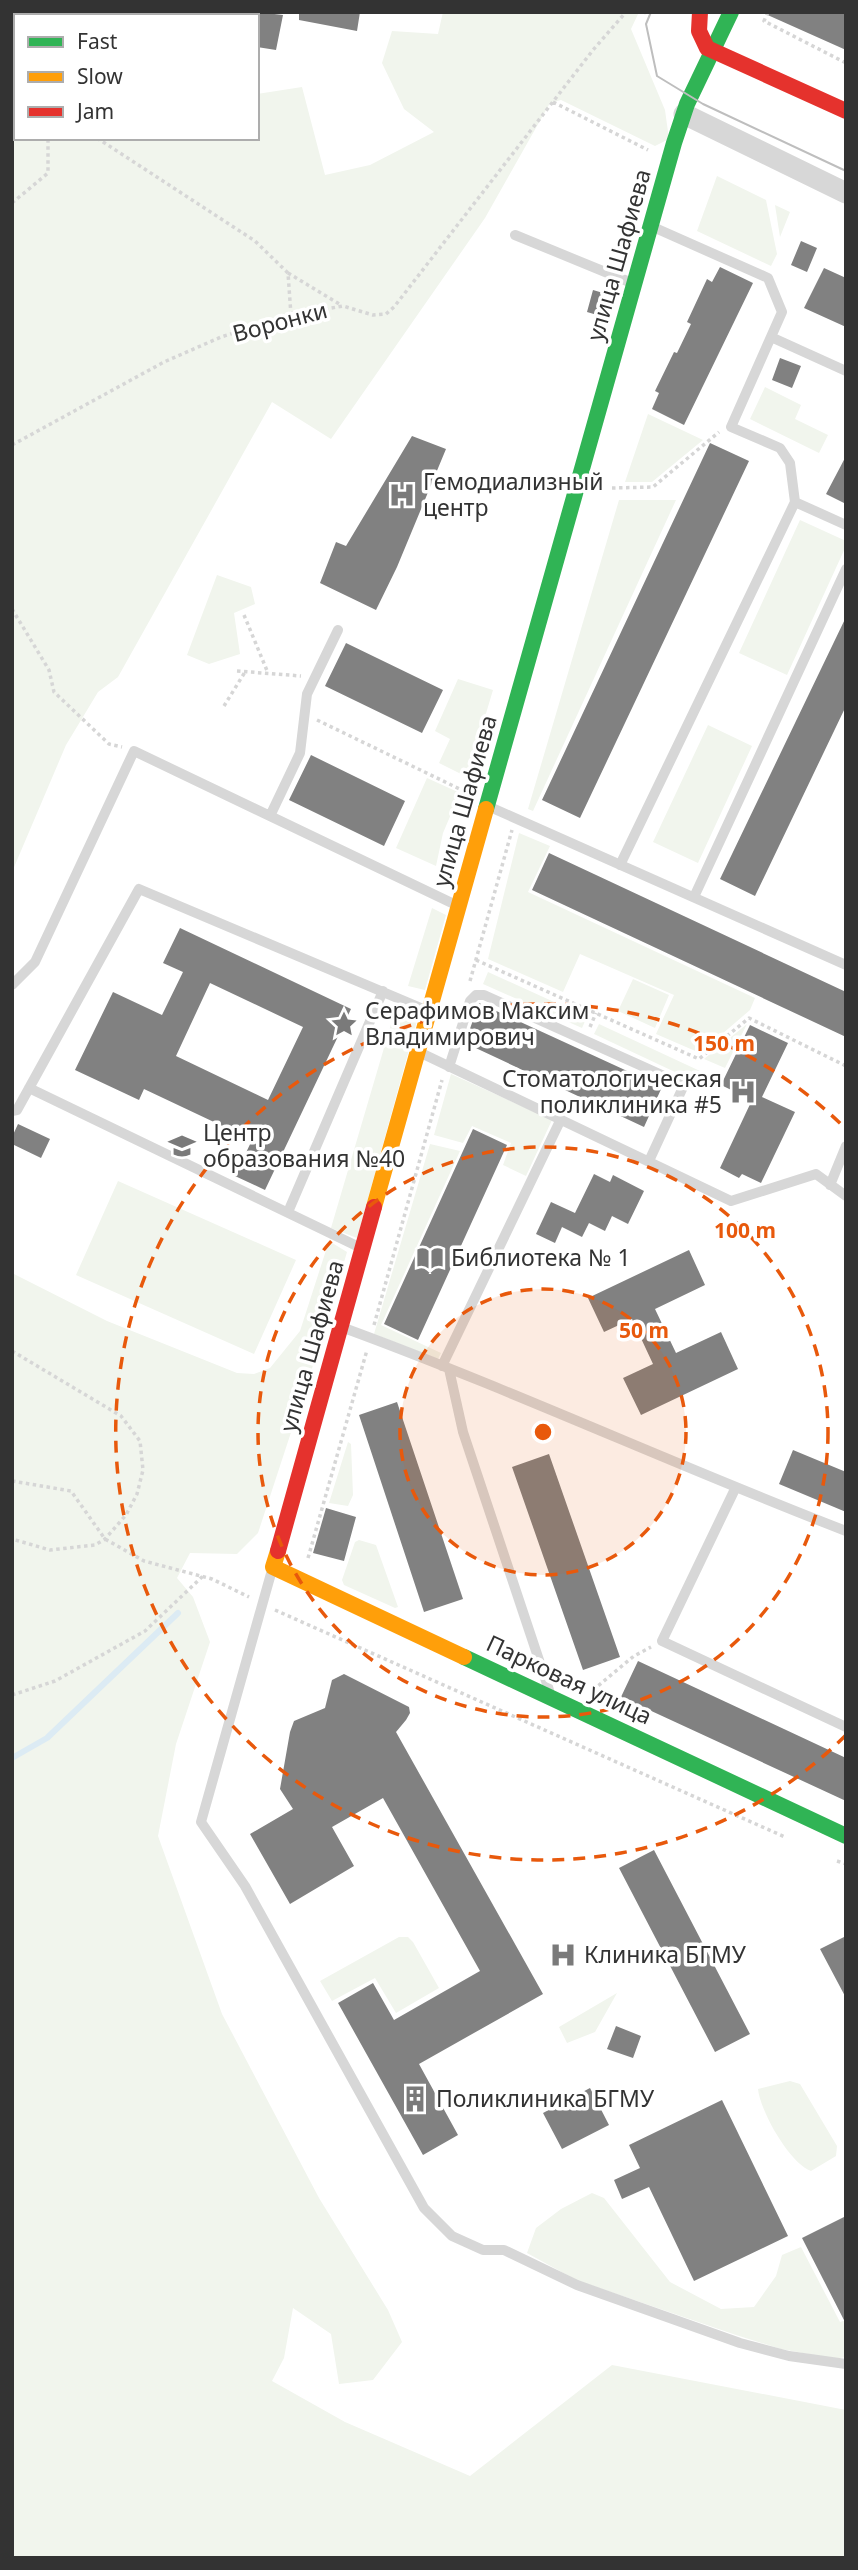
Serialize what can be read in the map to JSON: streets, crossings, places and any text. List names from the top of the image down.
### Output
{
  "streets": {
    "street": ["улица Шафиева", "Парковая улица"],
    "path": ["Воронки"]
  },
  "crossings": [
    ["улица Шафиева", "Парковая улица"]
  ],
  "places": {
    "hospital": ["Гемодиализный центр", "Стоматологическая поликлиника #5", "Клиника БГМУ"],
    "place": ["Серафимов Максим Владимирович"],
    "school or university": ["Центр образования №40"],
    "library": ["Библиотека № 1"],
    "building": ["Поликлиника БГМУ"]
  },
  "legend": ["Fast", "Slow", "Jam"],
  "rings": ["150 m", "100 m", "50 m"]
}
